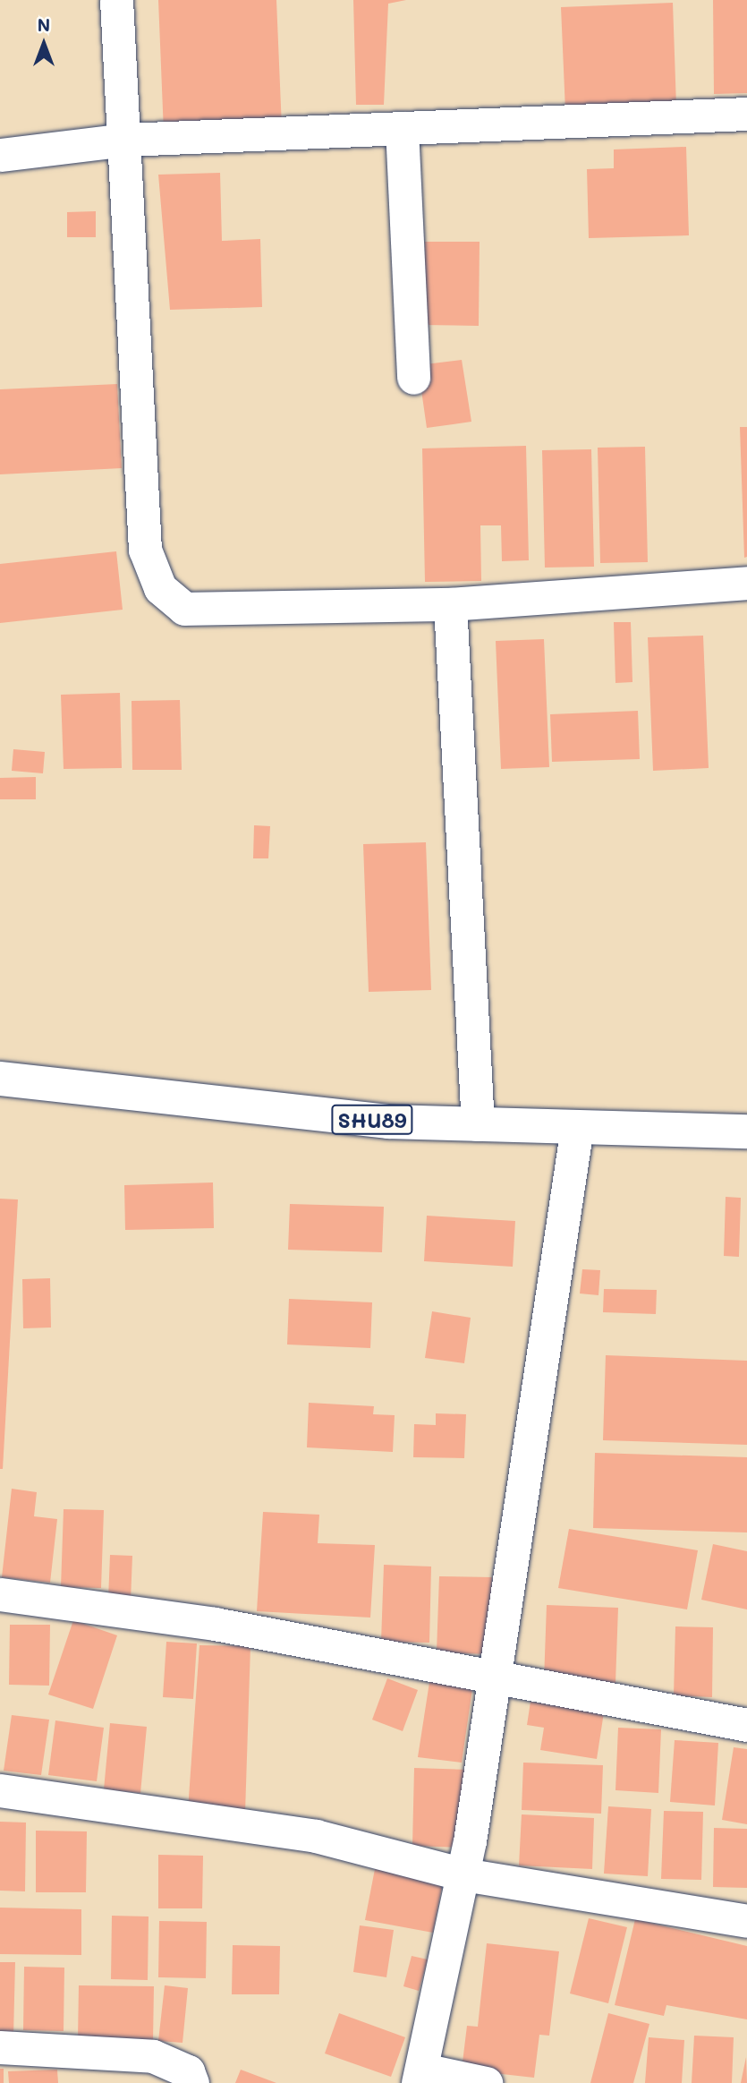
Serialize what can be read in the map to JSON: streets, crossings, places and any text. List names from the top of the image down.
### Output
{
  "streets": {
    "main road": ["SHU89"]
  },
  "north": "top"
}
